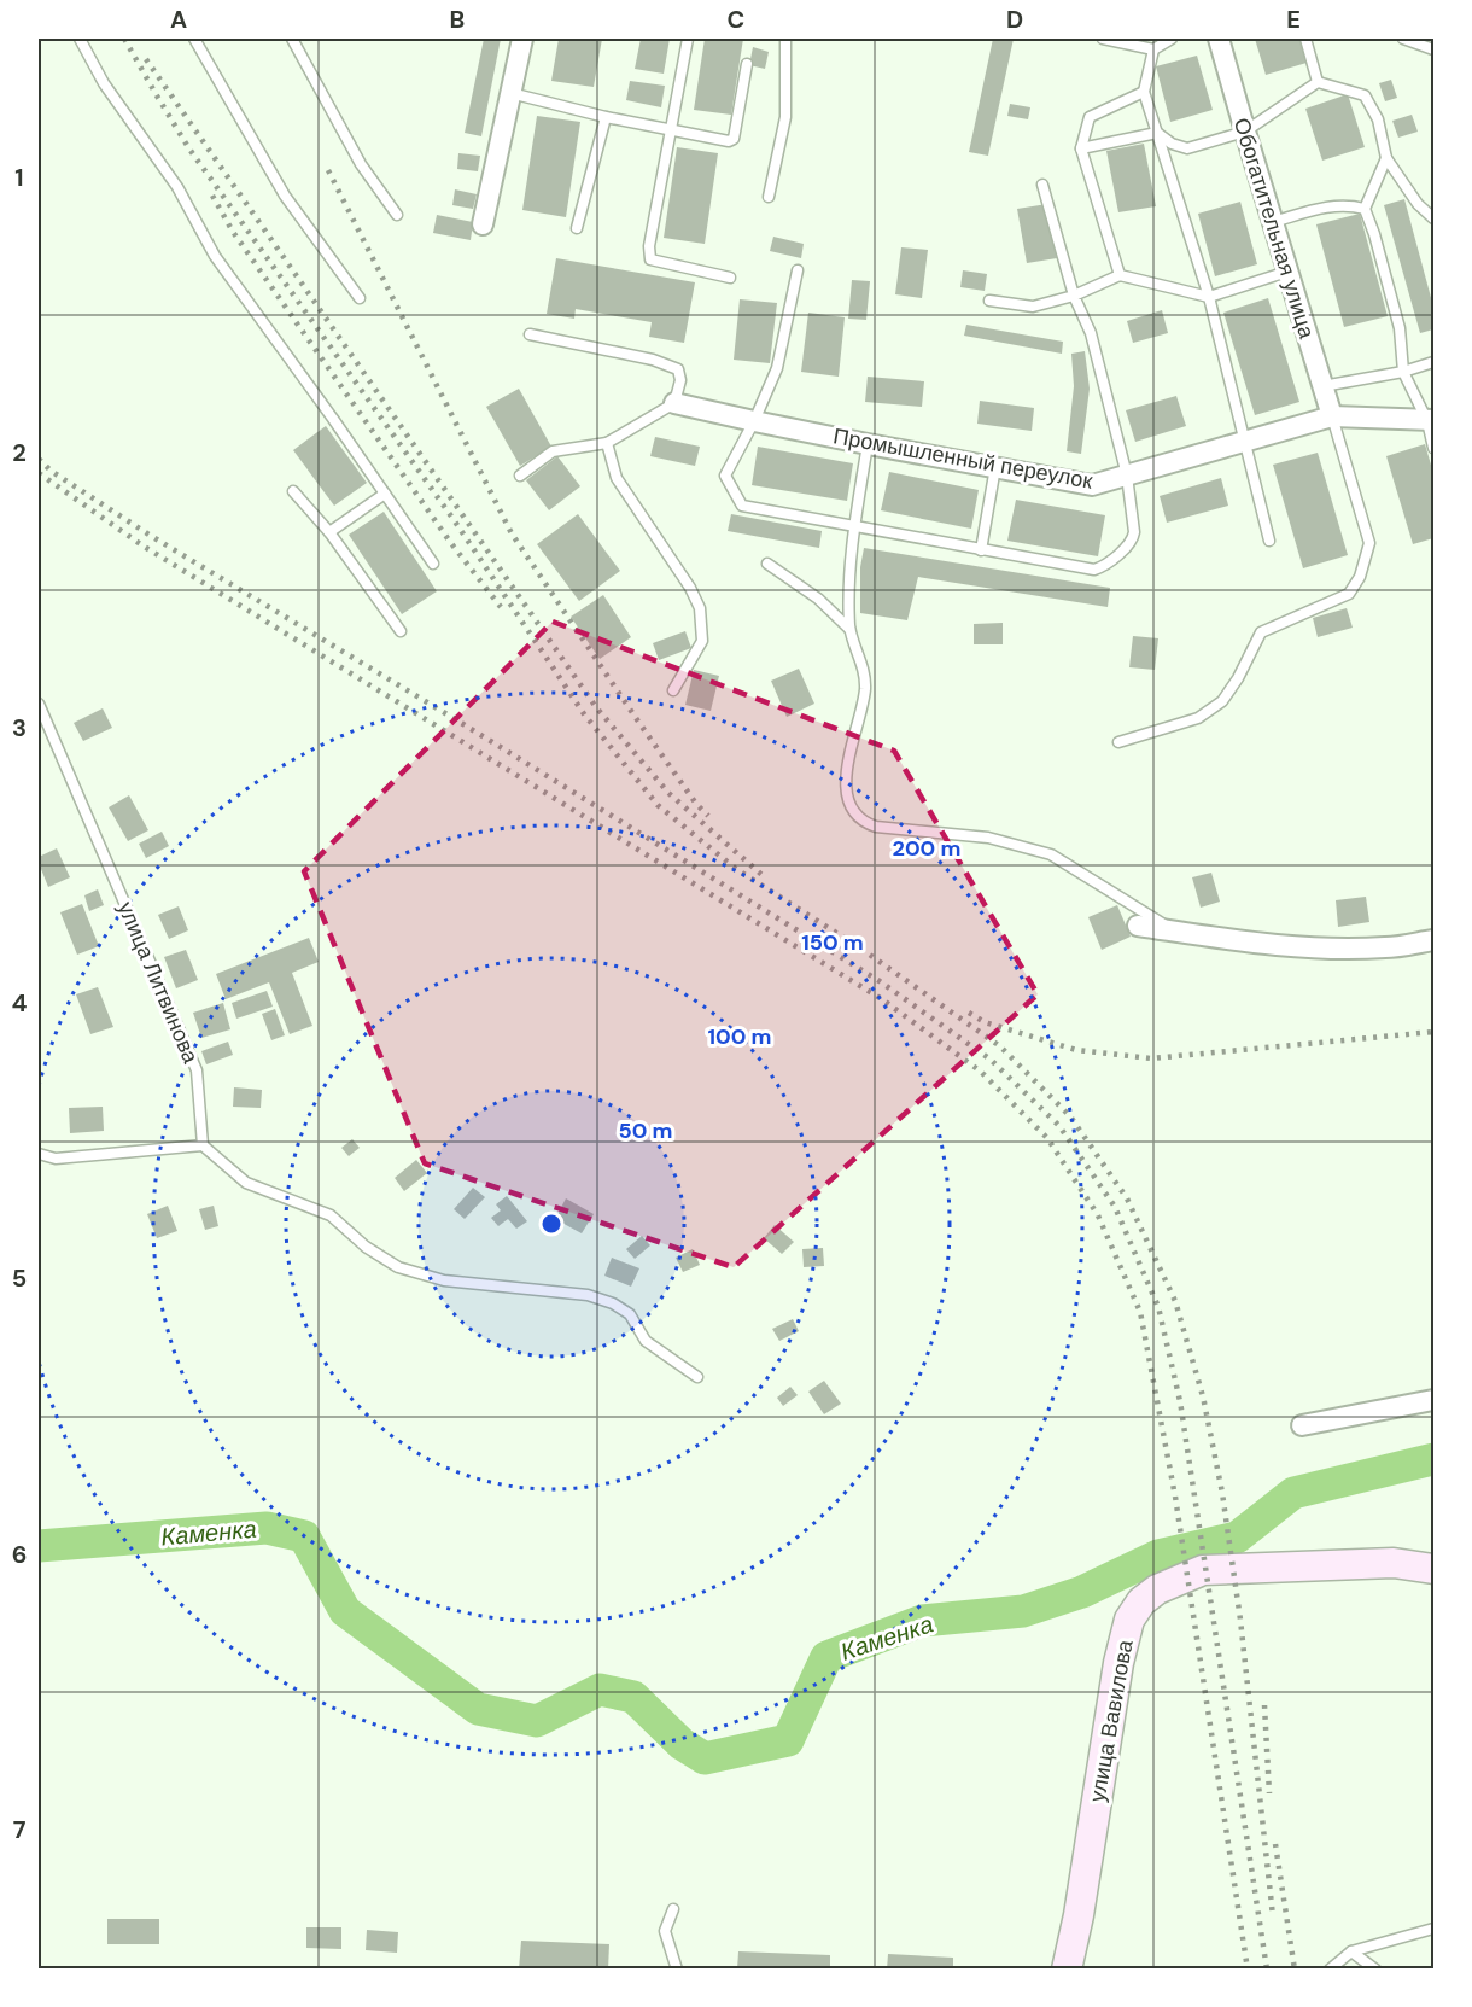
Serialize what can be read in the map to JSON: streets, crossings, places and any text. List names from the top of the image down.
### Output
{
  "streets": {
    "main road": ["улица Вавилова"],
    "street": ["Обогатительная улица", "Промышленный переулок"],
    "lane": ["улица Литвинова"]
  },
  "crossings": [
    ["Обогатительная улица", "Промышленный переулок"]
  ],
  "water": ["Каменка"],
  "grid": {
    "columns": [
      "A",
      "B",
      "C",
      "D",
      "E"
    ],
    "rows": [
      "1",
      "2",
      "3",
      "4",
      "5",
      "6",
      "7"
    ]
  },
  "rings": [
    "200 m",
    "150 m",
    "100 m",
    "50 m"
  ]
}
